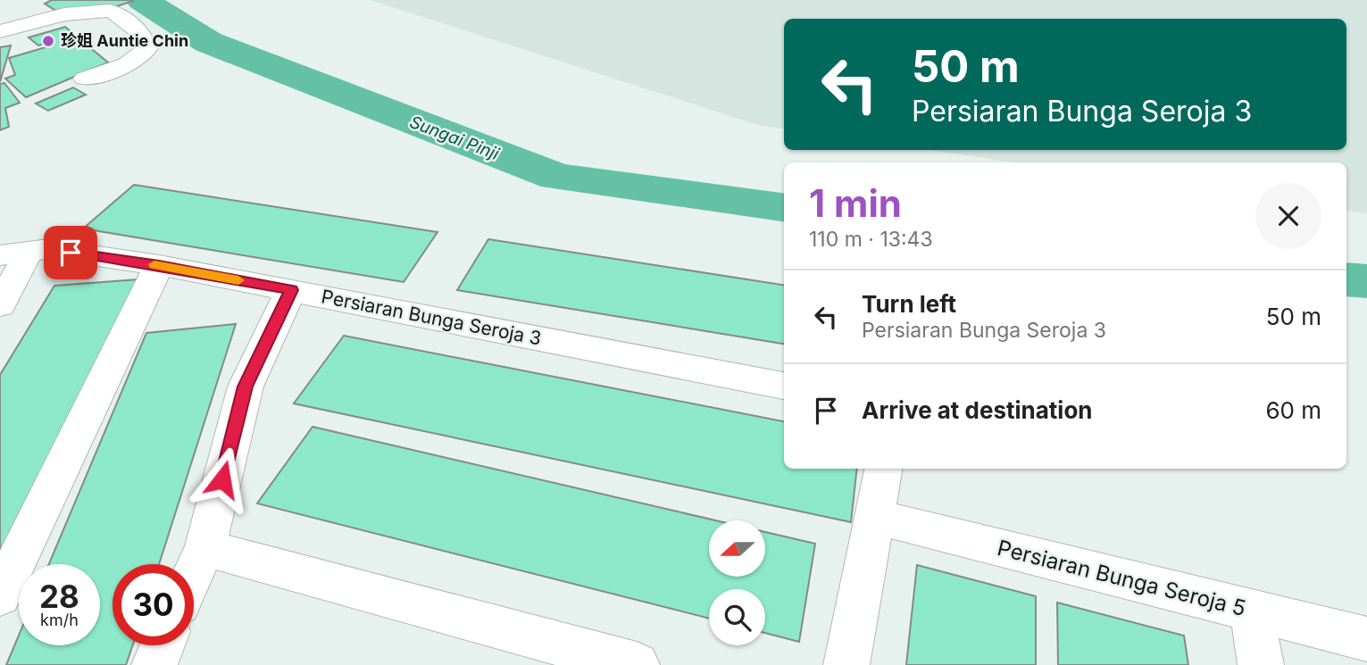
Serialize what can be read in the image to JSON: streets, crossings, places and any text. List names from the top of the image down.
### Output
{
  "streets": {
    "street": ["Persiaran Bunga Seroja 3", "Persiaran Bunga Seroja 5"]
  },
  "water": ["Sungai Pinji"],
  "places": ["珍姐 Auntie Chin"],
  "north": "left",
  "page": {
    "turn": ["50 m", "Persiaran Bunga Seroja 3"],
    "heading": ["1 min", "110 m · 13:43"],
    "list": [
      {
        "name": "Turn left",
        "note": "Persiaran Bunga Seroja 3",
        "value": "50 m"
      },
      {
        "name": "Arrive at destination",
        "value": "60 m"
      }
    ],
    "speed": "28 km/h",
    "limit": "30"
  }
}
